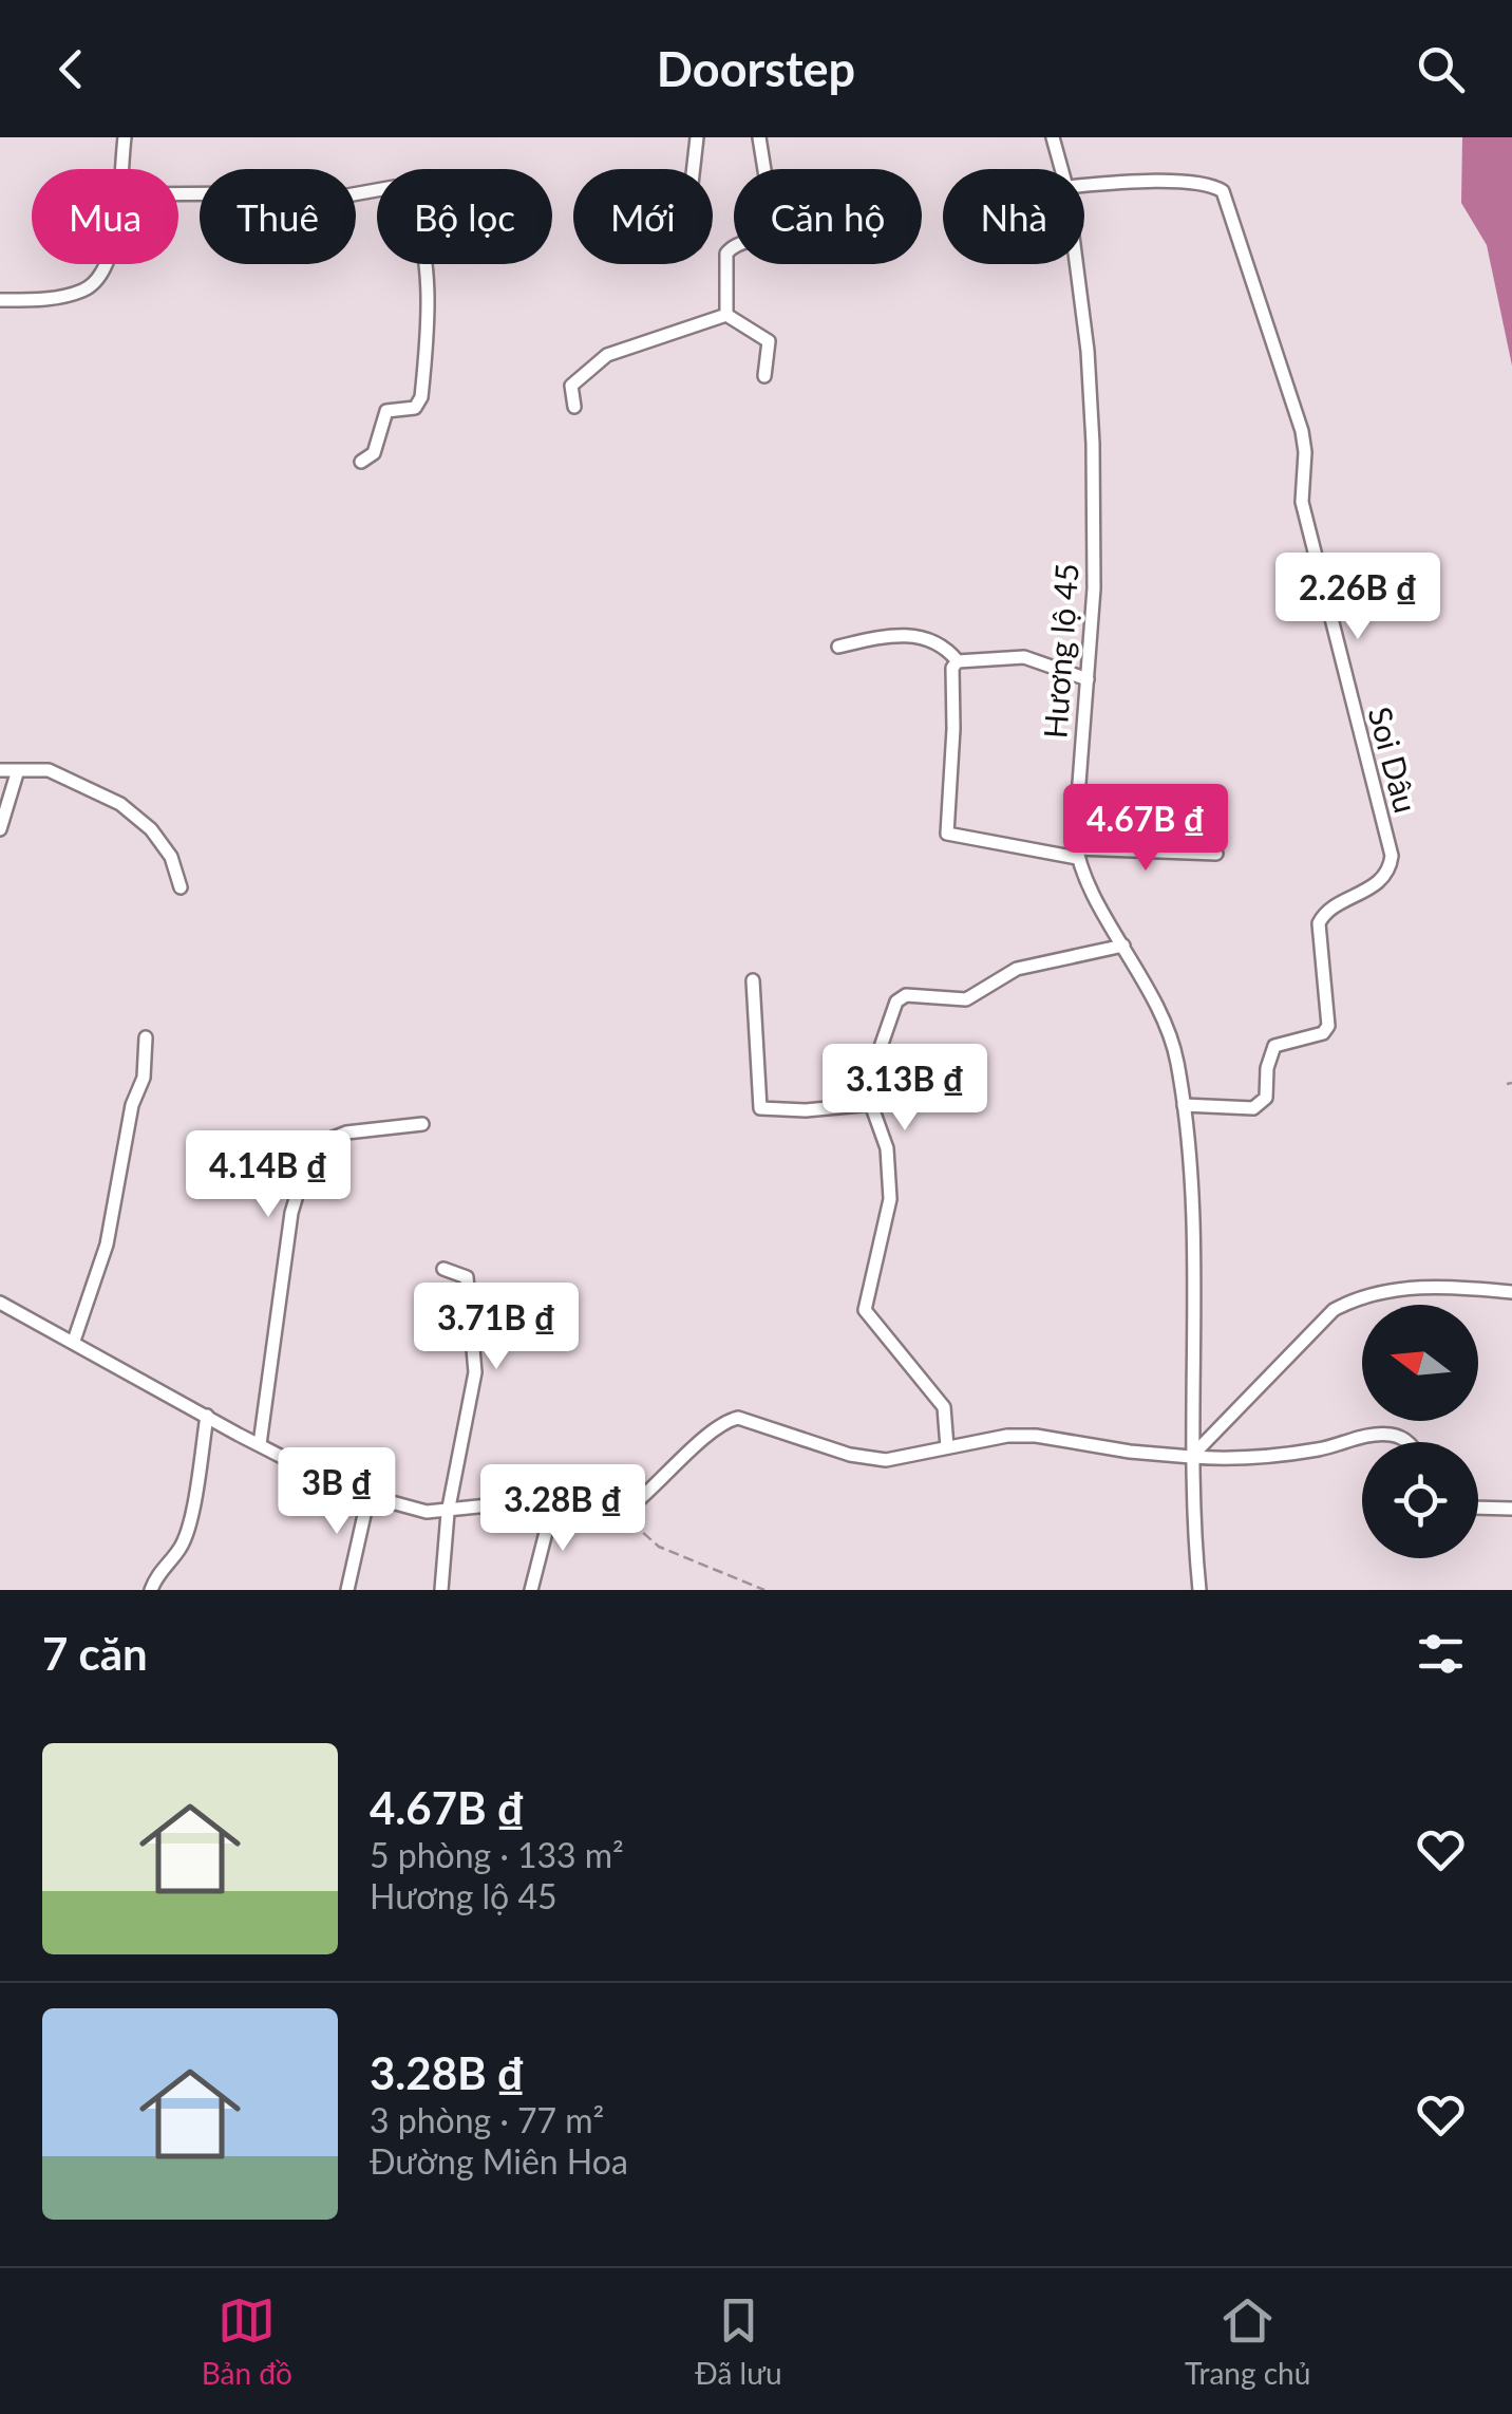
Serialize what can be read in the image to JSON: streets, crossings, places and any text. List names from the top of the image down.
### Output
{
  "streets": {
    "street": ["Hương lộ 45", "Soi Dâu"]
  },
  "crossings": [
    ["Hương lộ 45", "Soi Dâu"]
  ],
  "north": "left",
  "page": {
    "header": "Doorstep",
    "chip": [
      "Mua",
      "Thuê",
      "Bộ lọc",
      "Mới",
      "Căn hộ",
      "Nhà"
    ],
    "price": [
      "2.26B ₫",
      "4.67B ₫",
      "3.13B ₫",
      "4.14B ₫",
      "3.71B ₫",
      "3B ₫",
      "3.28B ₫"
    ],
    "heading": "7 căn",
    "list": [
      {
        "name": "4.67B ₫",
        "note": "5 phòng · 133 m² · Hương lộ 45"
      },
      {
        "name": "3.28B ₫",
        "note": "3 phòng · 77 m² · Đường Miên Hoa"
      }
    ],
    "tabs": ["Bản đồ", "Đã lưu", "Trang chủ"]
  }
}
